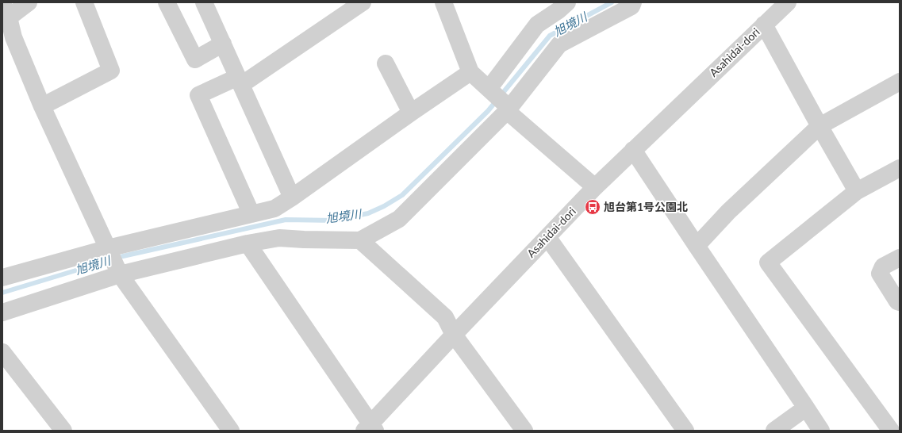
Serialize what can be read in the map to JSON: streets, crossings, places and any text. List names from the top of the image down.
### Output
{
  "streets": {
    "street": ["Asahidai-dori"]
  },
  "water": ["旭境川"],
  "places": {
    "bus stop": ["旭台第1号公園北"]
  }
}
